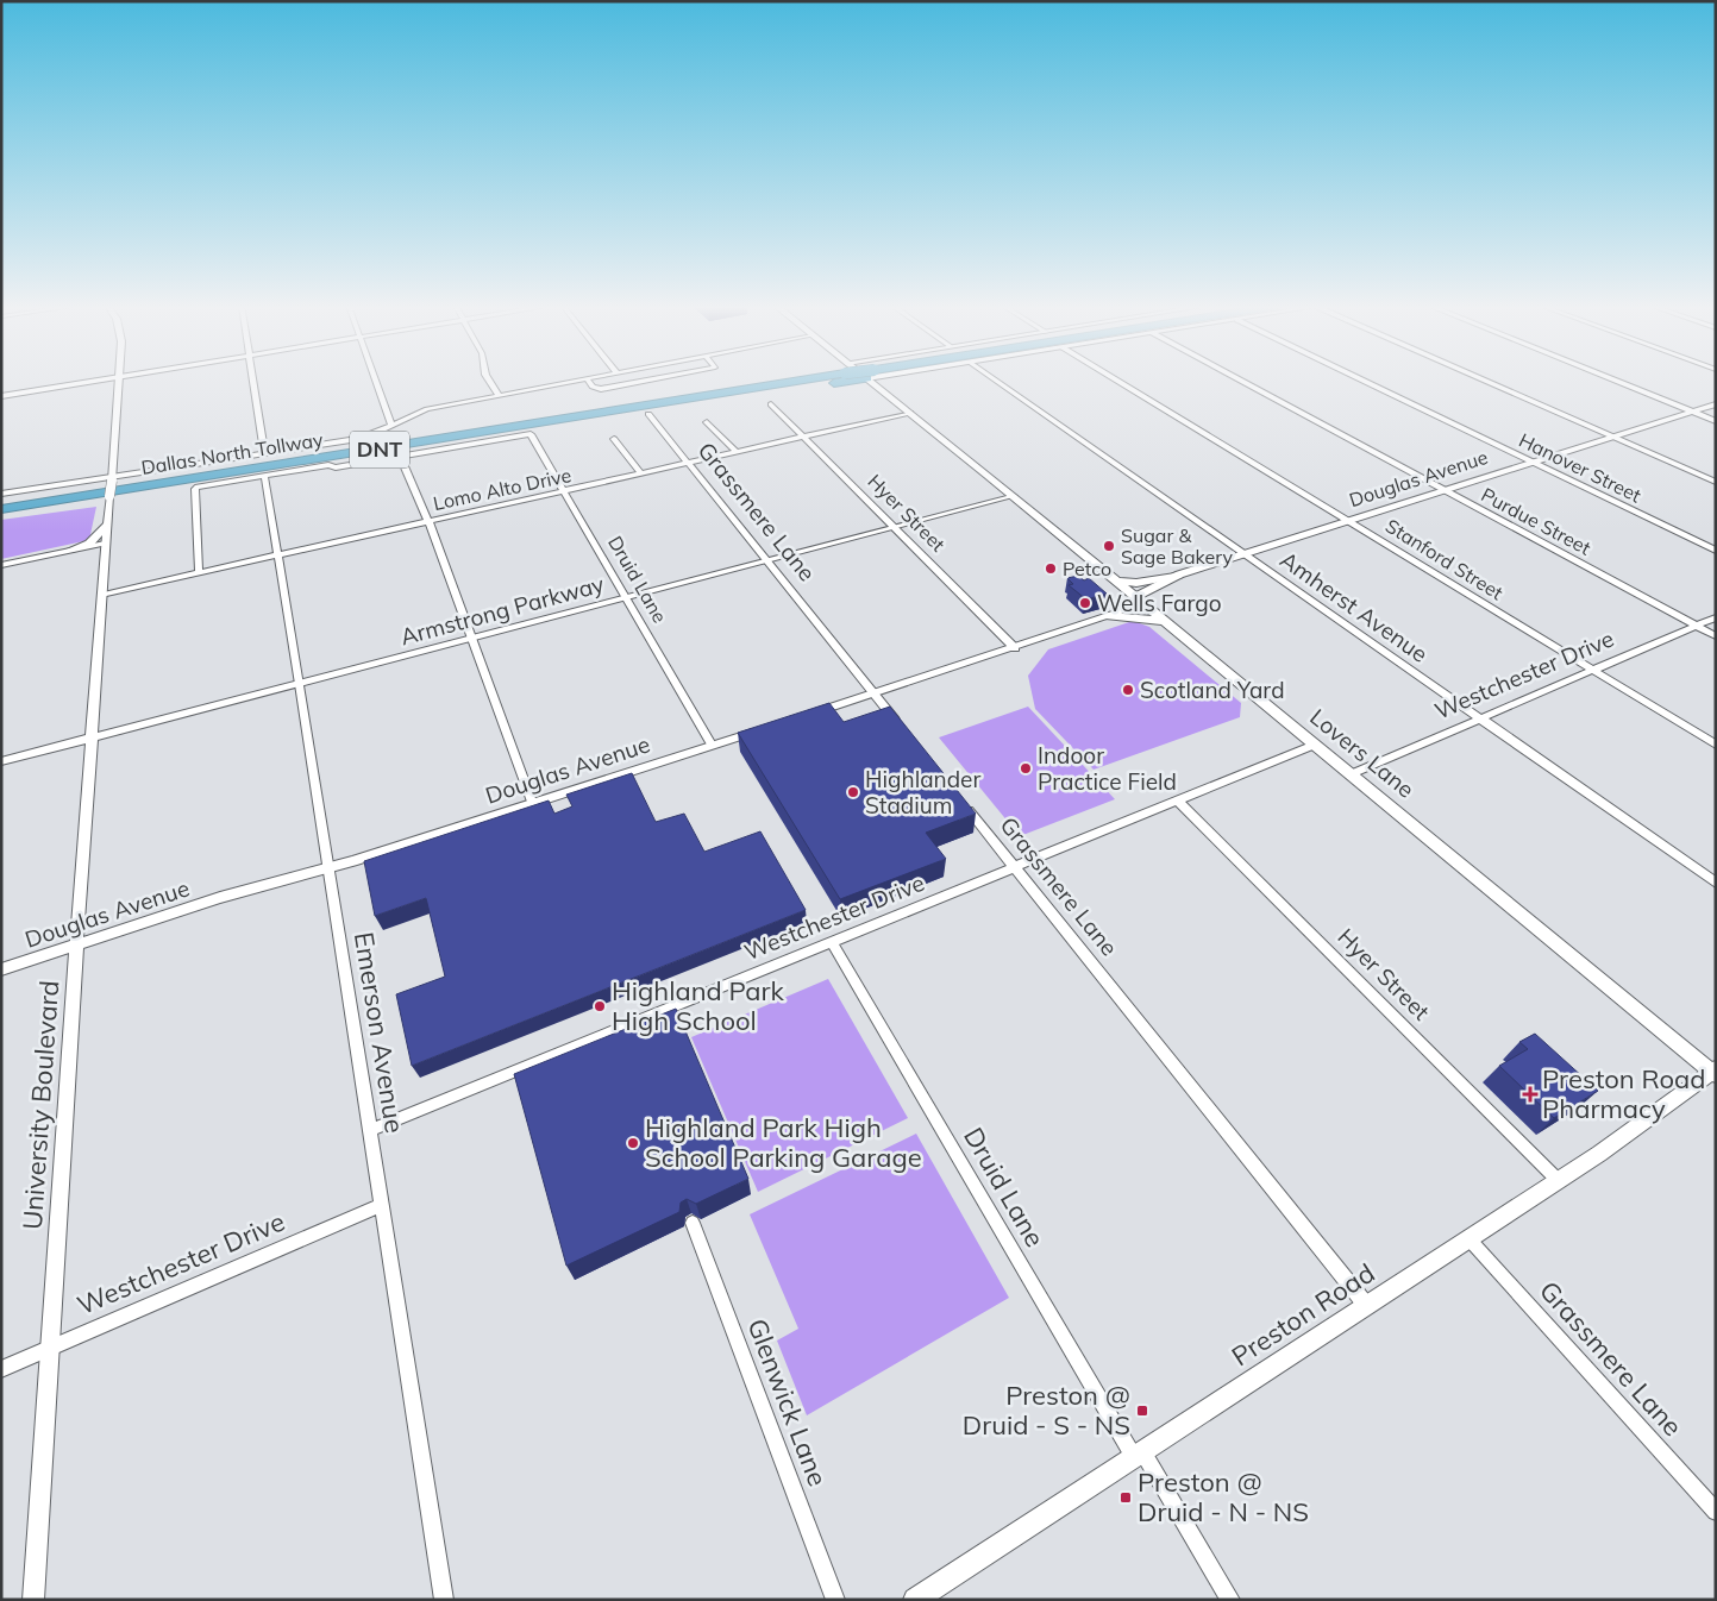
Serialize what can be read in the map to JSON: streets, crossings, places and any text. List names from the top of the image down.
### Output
{
  "streets": {
    "highway": ["DNT", "Dallas North Tollway"],
    "main road": ["Lovers Lane", "Preston Road"],
    "street": [
      "Hanover Street",
      "Douglas Avenue",
      "Lomo Alto Drive",
      "Grassmere Lane",
      "Hyer Street",
      "Purdue Street",
      "Stanford Street",
      "Druid Lane",
      "Amherst Avenue",
      "Armstrong Parkway",
      "Westchester Drive",
      "Emerson Avenue",
      "University Boulevard",
      "Glenwick Lane"
    ]
  },
  "crossings": [
    ["Dallas North Tollway", "Grassmere Lane"],
    ["Hanover Street", "Douglas Avenue"],
    ["Douglas Avenue", "Grassmere Lane"],
    ["Douglas Avenue", "Hyer Street"],
    ["Douglas Avenue", "Purdue Street"],
    ["Douglas Avenue", "Stanford Street"],
    ["Douglas Avenue", "Druid Lane"],
    ["Douglas Avenue", "Amherst Avenue"],
    ["Douglas Avenue", "Lovers Lane"],
    ["Douglas Avenue", "Emerson Avenue"],
    ["Douglas Avenue", "University Boulevard"],
    ["Lomo Alto Drive", "Grassmere Lane"],
    ["Lomo Alto Drive", "Hyer Street"],
    ["Lomo Alto Drive", "Druid Lane"],
    ["Lomo Alto Drive", "Lovers Lane"],
    ["Lomo Alto Drive", "Emerson Avenue"],
    ["Lomo Alto Drive", "University Boulevard"],
    ["Grassmere Lane", "Armstrong Parkway"],
    ["Grassmere Lane", "Westchester Drive"],
    ["Grassmere Lane", "Preston Road"],
    ["Hyer Street", "Armstrong Parkway"],
    ["Hyer Street", "Westchester Drive"],
    ["Hyer Street", "Preston Road"],
    ["Purdue Street", "Westchester Drive"],
    ["Stanford Street", "Westchester Drive"],
    ["Druid Lane", "Armstrong Parkway"],
    ["Druid Lane", "Westchester Drive"],
    ["Druid Lane", "Preston Road"],
    ["Amherst Avenue", "Westchester Drive"],
    ["Armstrong Parkway", "Lovers Lane"],
    ["Armstrong Parkway", "Emerson Avenue"],
    ["Armstrong Parkway", "University Boulevard"],
    ["Westchester Drive", "Lovers Lane"],
    ["Westchester Drive", "Emerson Avenue"],
    ["Westchester Drive", "University Boulevard"],
    ["Lovers Lane", "Preston Road"]
  ],
  "places": {
    "other": [
      "Sugar & Sage Bakery",
      "Petco",
      "Wells Fargo",
      "Scotland Yard",
      "Indoor Practice Field",
      "Highlander Stadium",
      "Highland Park High School",
      "Highland Park High School Parking Garage"
    ],
    "health": ["Preston Road Pharmacy"],
    "transit": ["Preston @ Druid - S - NS", "Preston @ Druid - N - NS"]
  }
}
